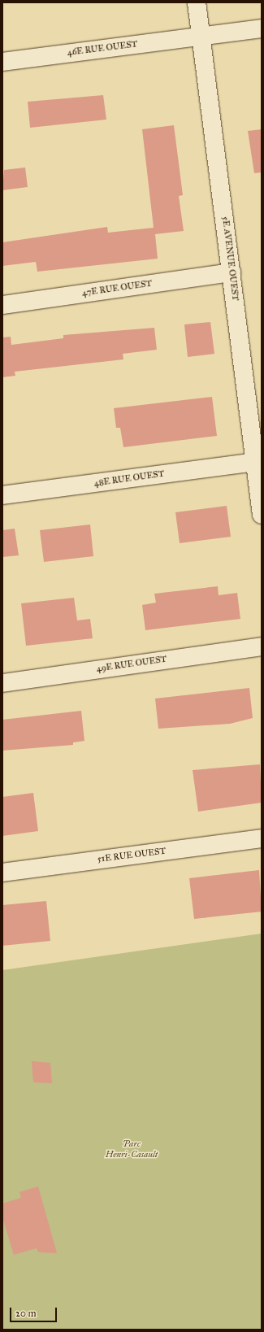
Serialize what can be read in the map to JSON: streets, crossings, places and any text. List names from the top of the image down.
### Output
{
  "streets": {
    "street": [
      "46E RUE OUEST",
      "5E AVENUE OUEST",
      "47E RUE OUEST",
      "48E RUE OUEST",
      "49E RUE OUEST",
      "51E RUE OUEST"
    ]
  },
  "crossings": [
    ["46E RUE OUEST", "5E AVENUE OUEST"],
    ["5E AVENUE OUEST", "47E RUE OUEST"],
    ["5E AVENUE OUEST", "48E RUE OUEST"]
  ],
  "parks": ["Parc Henri-Casault"],
  "scale_bar": "20 m"
}
